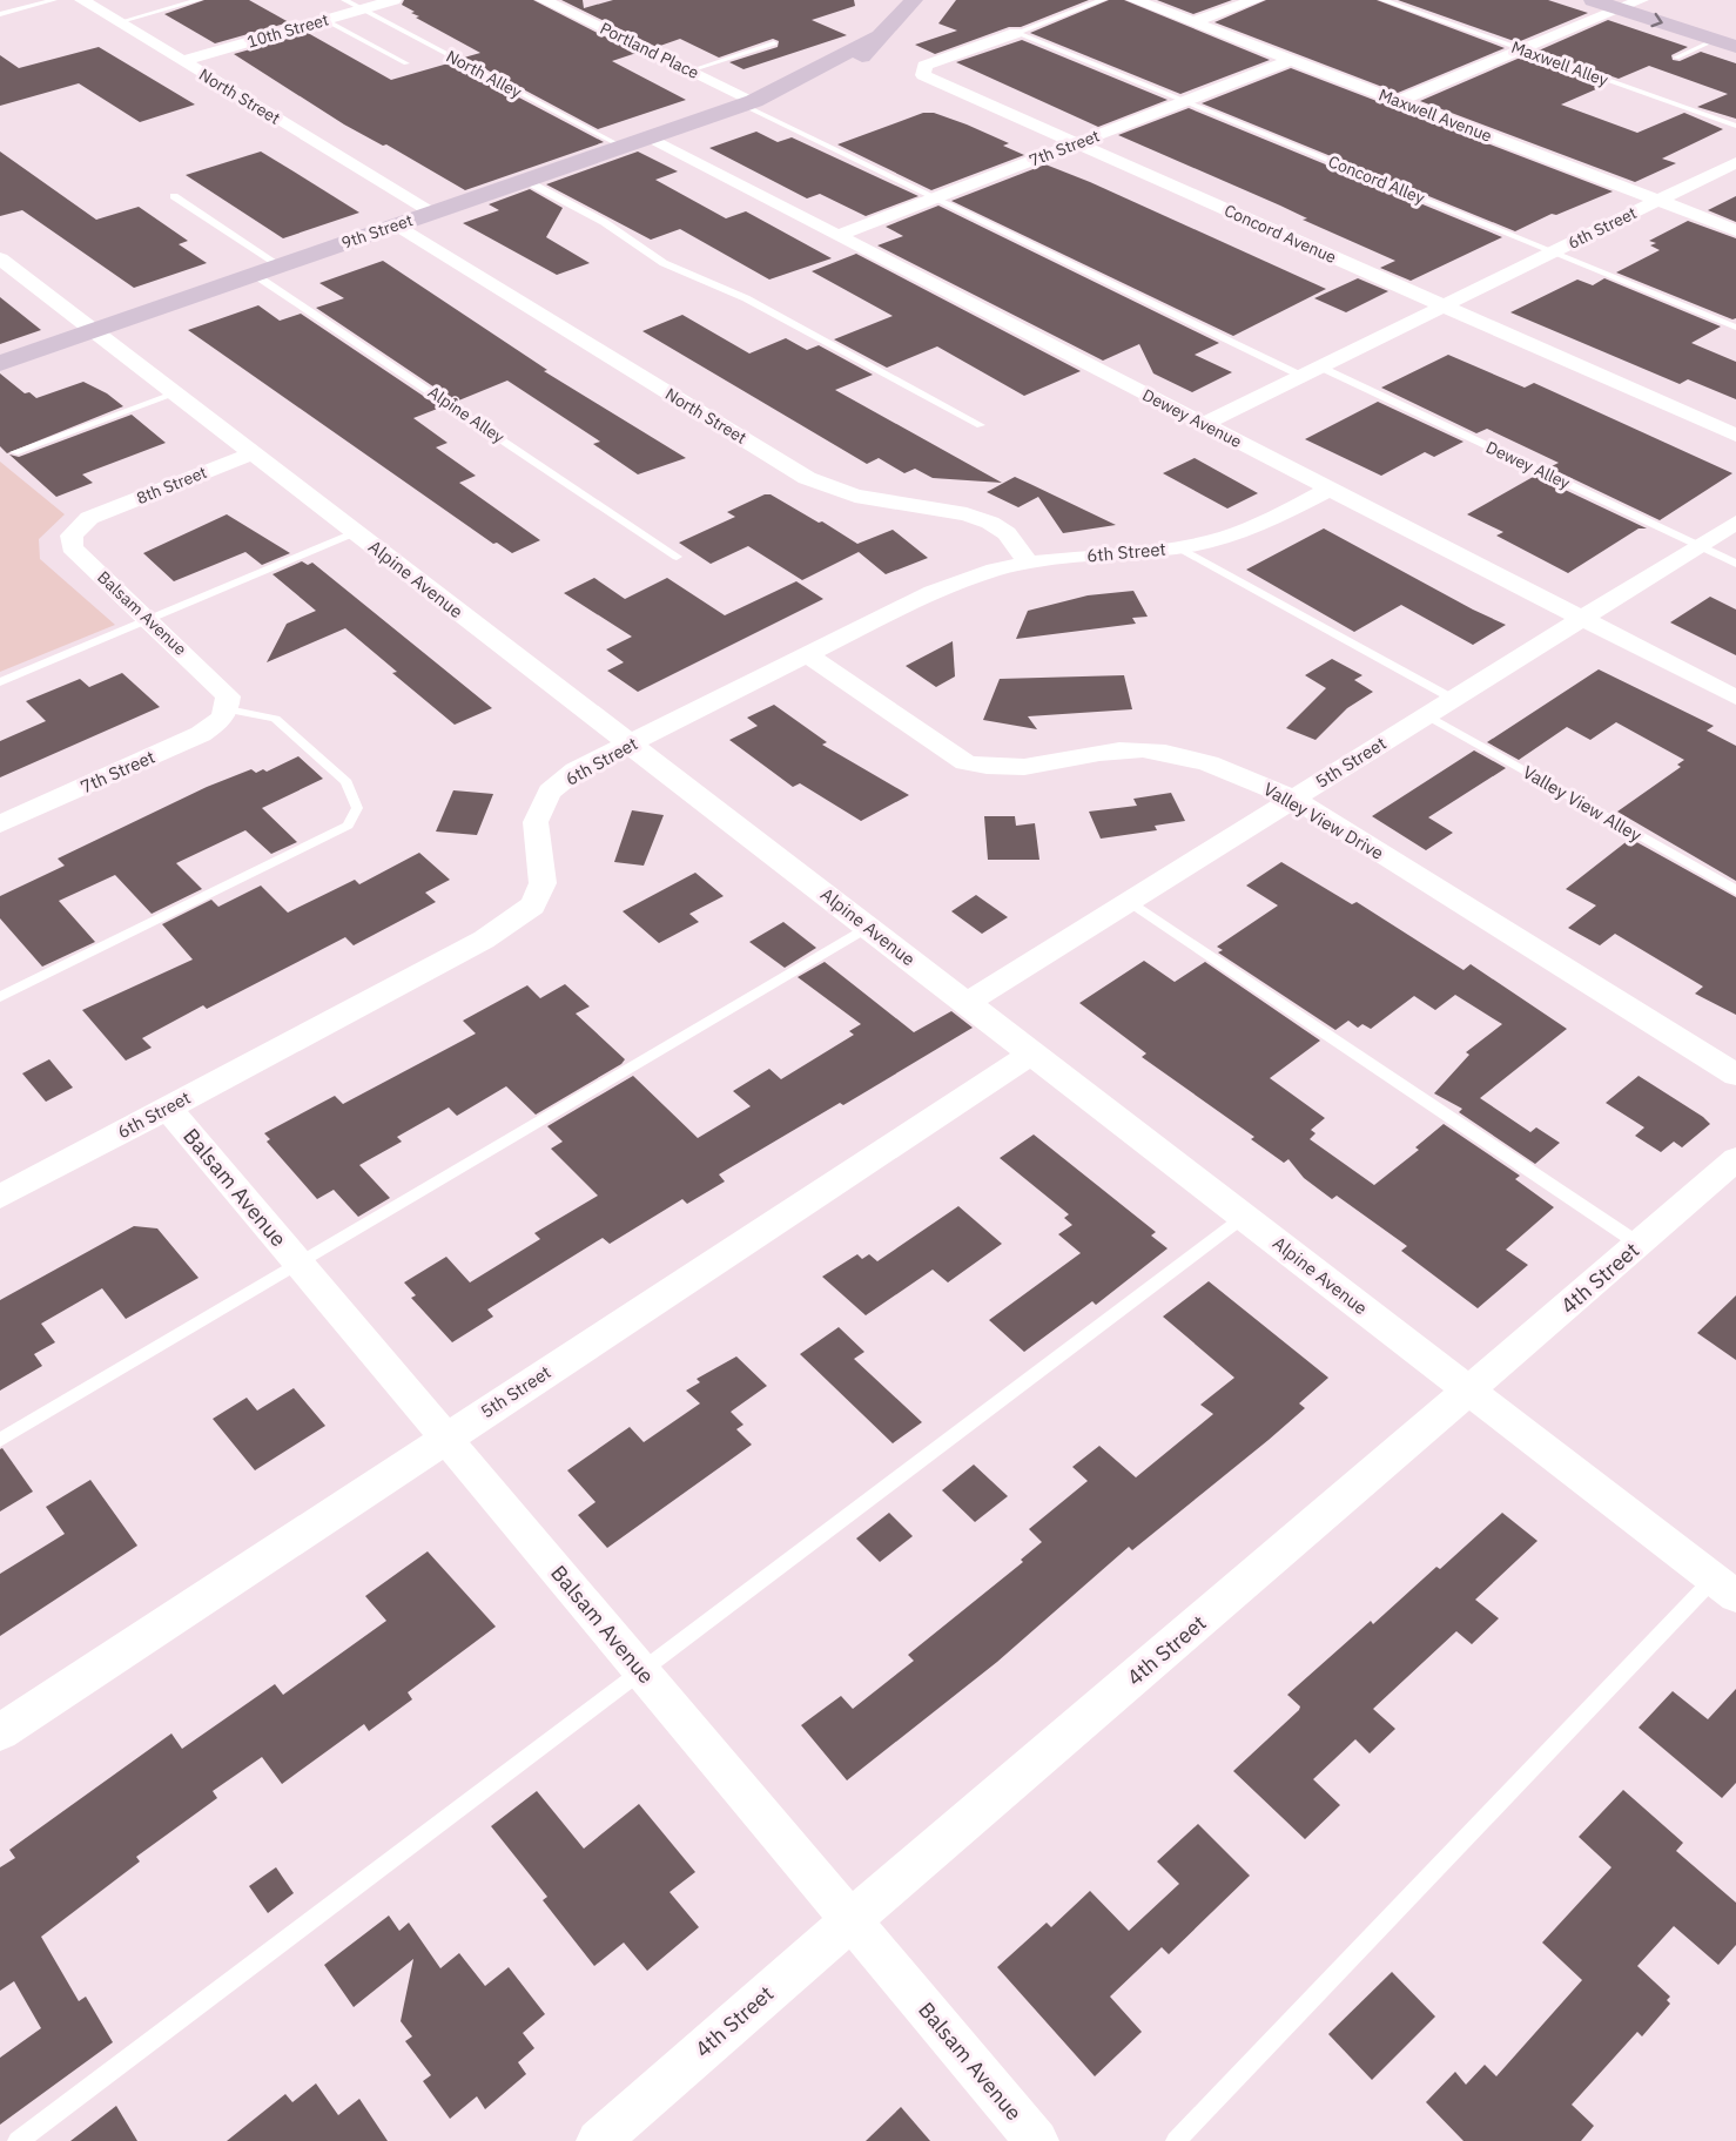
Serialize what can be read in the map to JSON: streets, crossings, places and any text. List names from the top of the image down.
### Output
{
  "streets": {
    "street": [
      "10th Street",
      "Portland Place",
      "North Street",
      "Maxwell Avenue",
      "7th Street",
      "6th Street",
      "9th Street",
      "Concord Avenue",
      "Dewey Avenue",
      "8th Street",
      "Alpine Avenue",
      "Balsam Avenue",
      "5th Street",
      "Valley View Drive",
      "4th Street"
    ],
    "lane": [
      "Maxwell Alley",
      "North Alley",
      "Concord Alley",
      "Alpine Alley",
      "Dewey Alley",
      "Valley View Alley"
    ]
  },
  "crossings": [
    ["10th Street", "North Alley"],
    ["10th Street", "North Street"],
    ["Portland Place", "9th Street"],
    ["North Alley", "9th Street"],
    ["North Street", "6th Street"],
    ["North Street", "9th Street"],
    ["Maxwell Avenue", "7th Street"],
    ["Maxwell Avenue", "6th Street"],
    ["7th Street", "Concord Alley"],
    ["7th Street", "Concord Avenue"],
    ["7th Street", "Dewey Avenue"],
    ["7th Street", "Balsam Avenue"],
    ["Concord Alley", "6th Street"],
    ["Concord Alley", "Concord Avenue"],
    ["6th Street", "Concord Avenue"],
    ["6th Street", "Dewey Avenue"],
    ["6th Street", "Dewey Alley"],
    ["6th Street", "Alpine Avenue"],
    ["6th Street", "Balsam Avenue"],
    ["6th Street", "Valley View Drive"],
    ["9th Street", "Alpine Alley"],
    ["9th Street", "Dewey Avenue"],
    ["9th Street", "Alpine Avenue"],
    ["Dewey Avenue", "5th Street"],
    ["Dewey Alley", "5th Street"],
    ["8th Street", "Alpine Avenue"],
    ["8th Street", "Balsam Avenue"],
    ["Alpine Avenue", "5th Street"],
    ["Alpine Avenue", "4th Street"],
    ["Balsam Avenue", "5th Street"],
    ["Balsam Avenue", "4th Street"],
    ["5th Street", "Valley View Alley"],
    ["5th Street", "Valley View Drive"]
  ]
}
